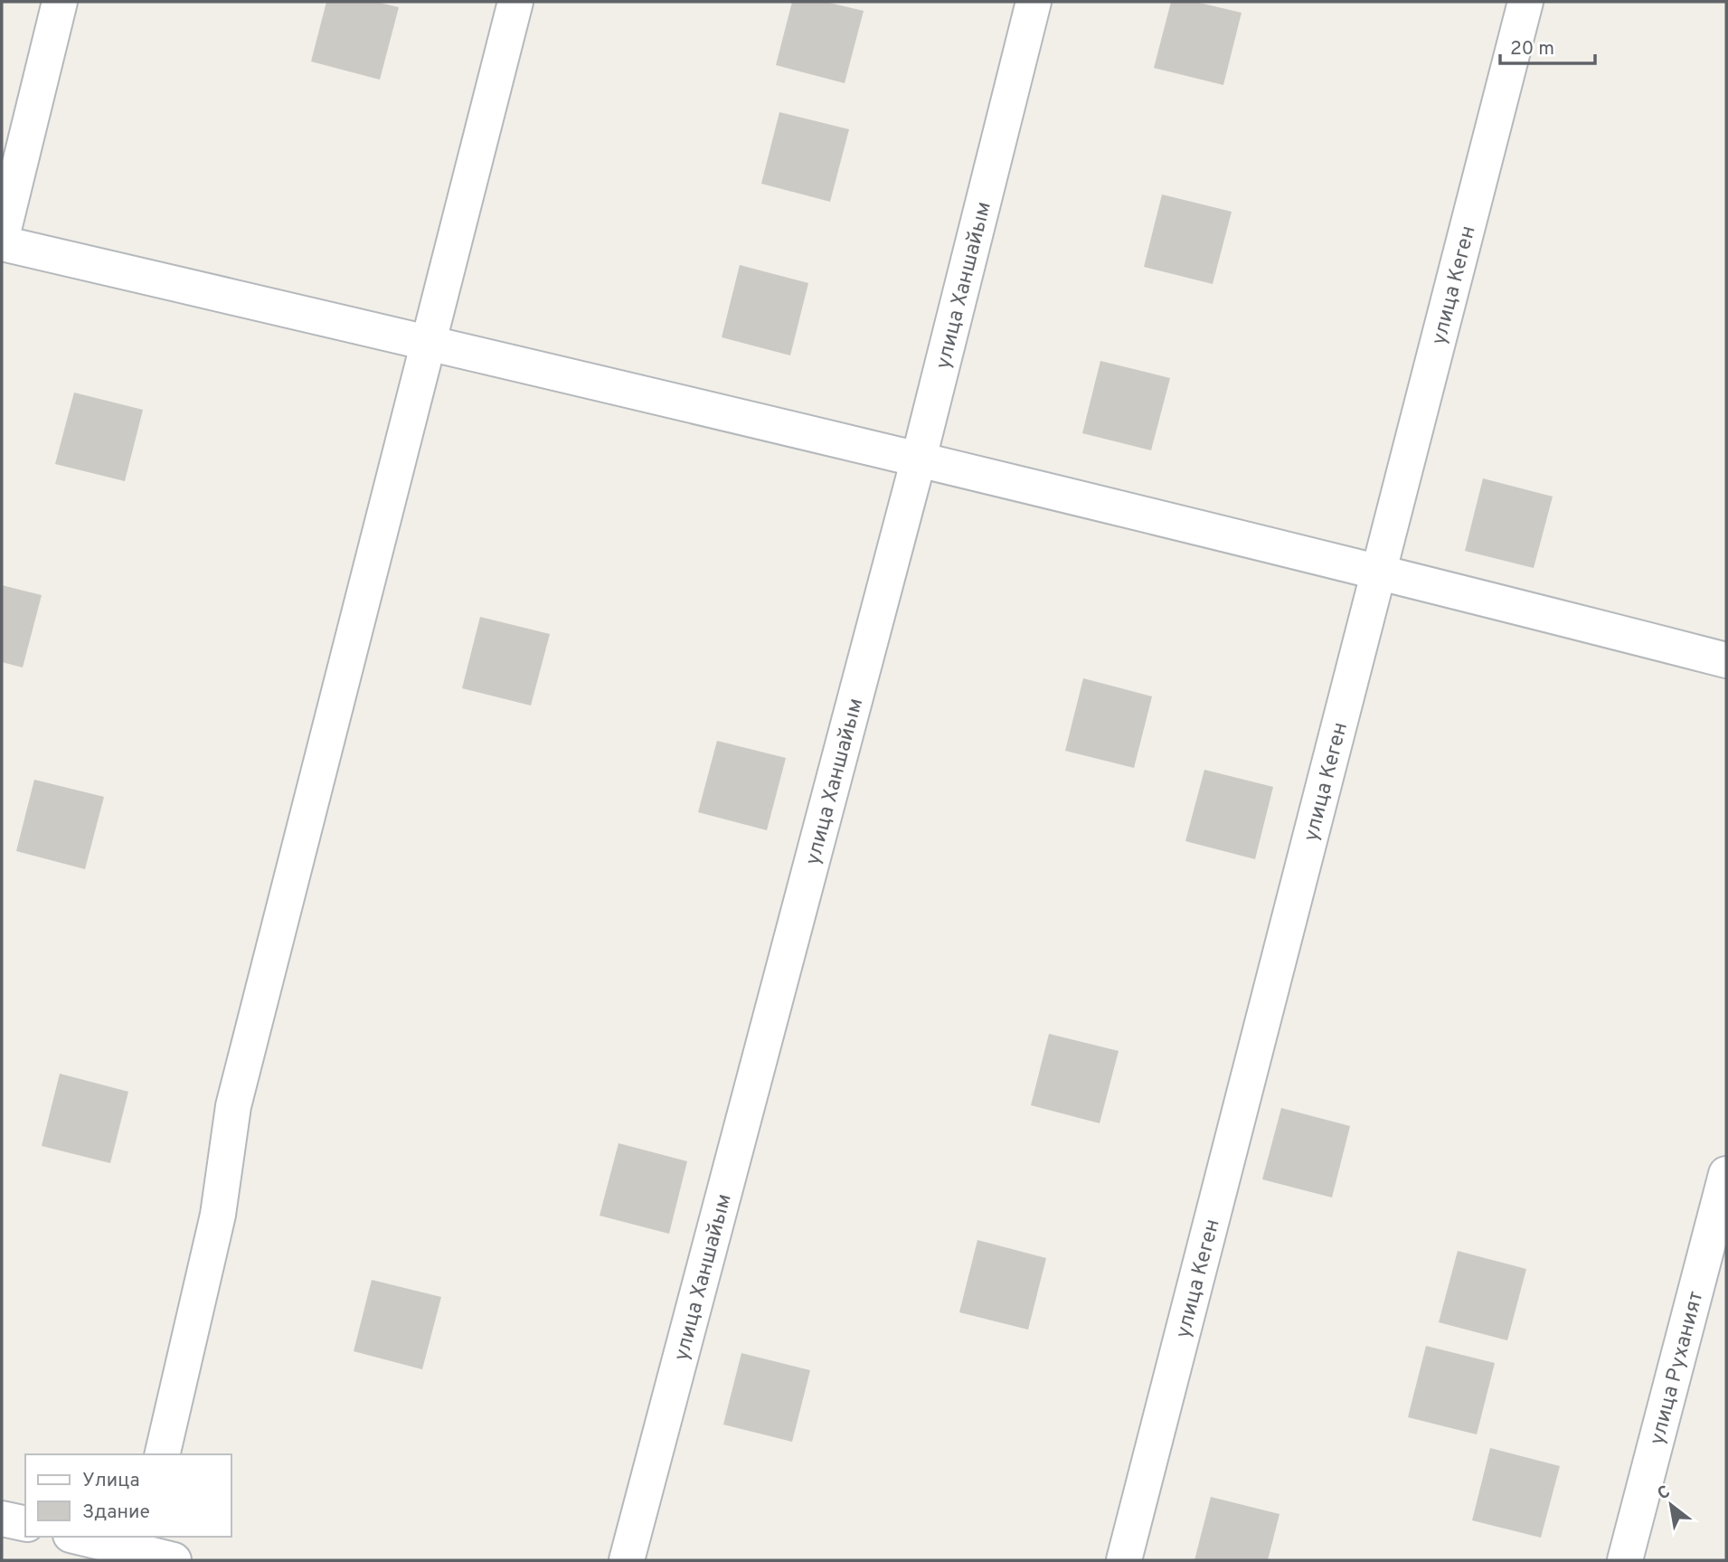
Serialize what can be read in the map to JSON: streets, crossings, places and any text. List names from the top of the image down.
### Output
{
  "streets": {
    "street": ["улица Кеген", "улица Ханшайым", "улица Руханият"]
  },
  "legend": ["Улица", "Здание"],
  "scale_bar": "20 m",
  "north": "top left"
}
